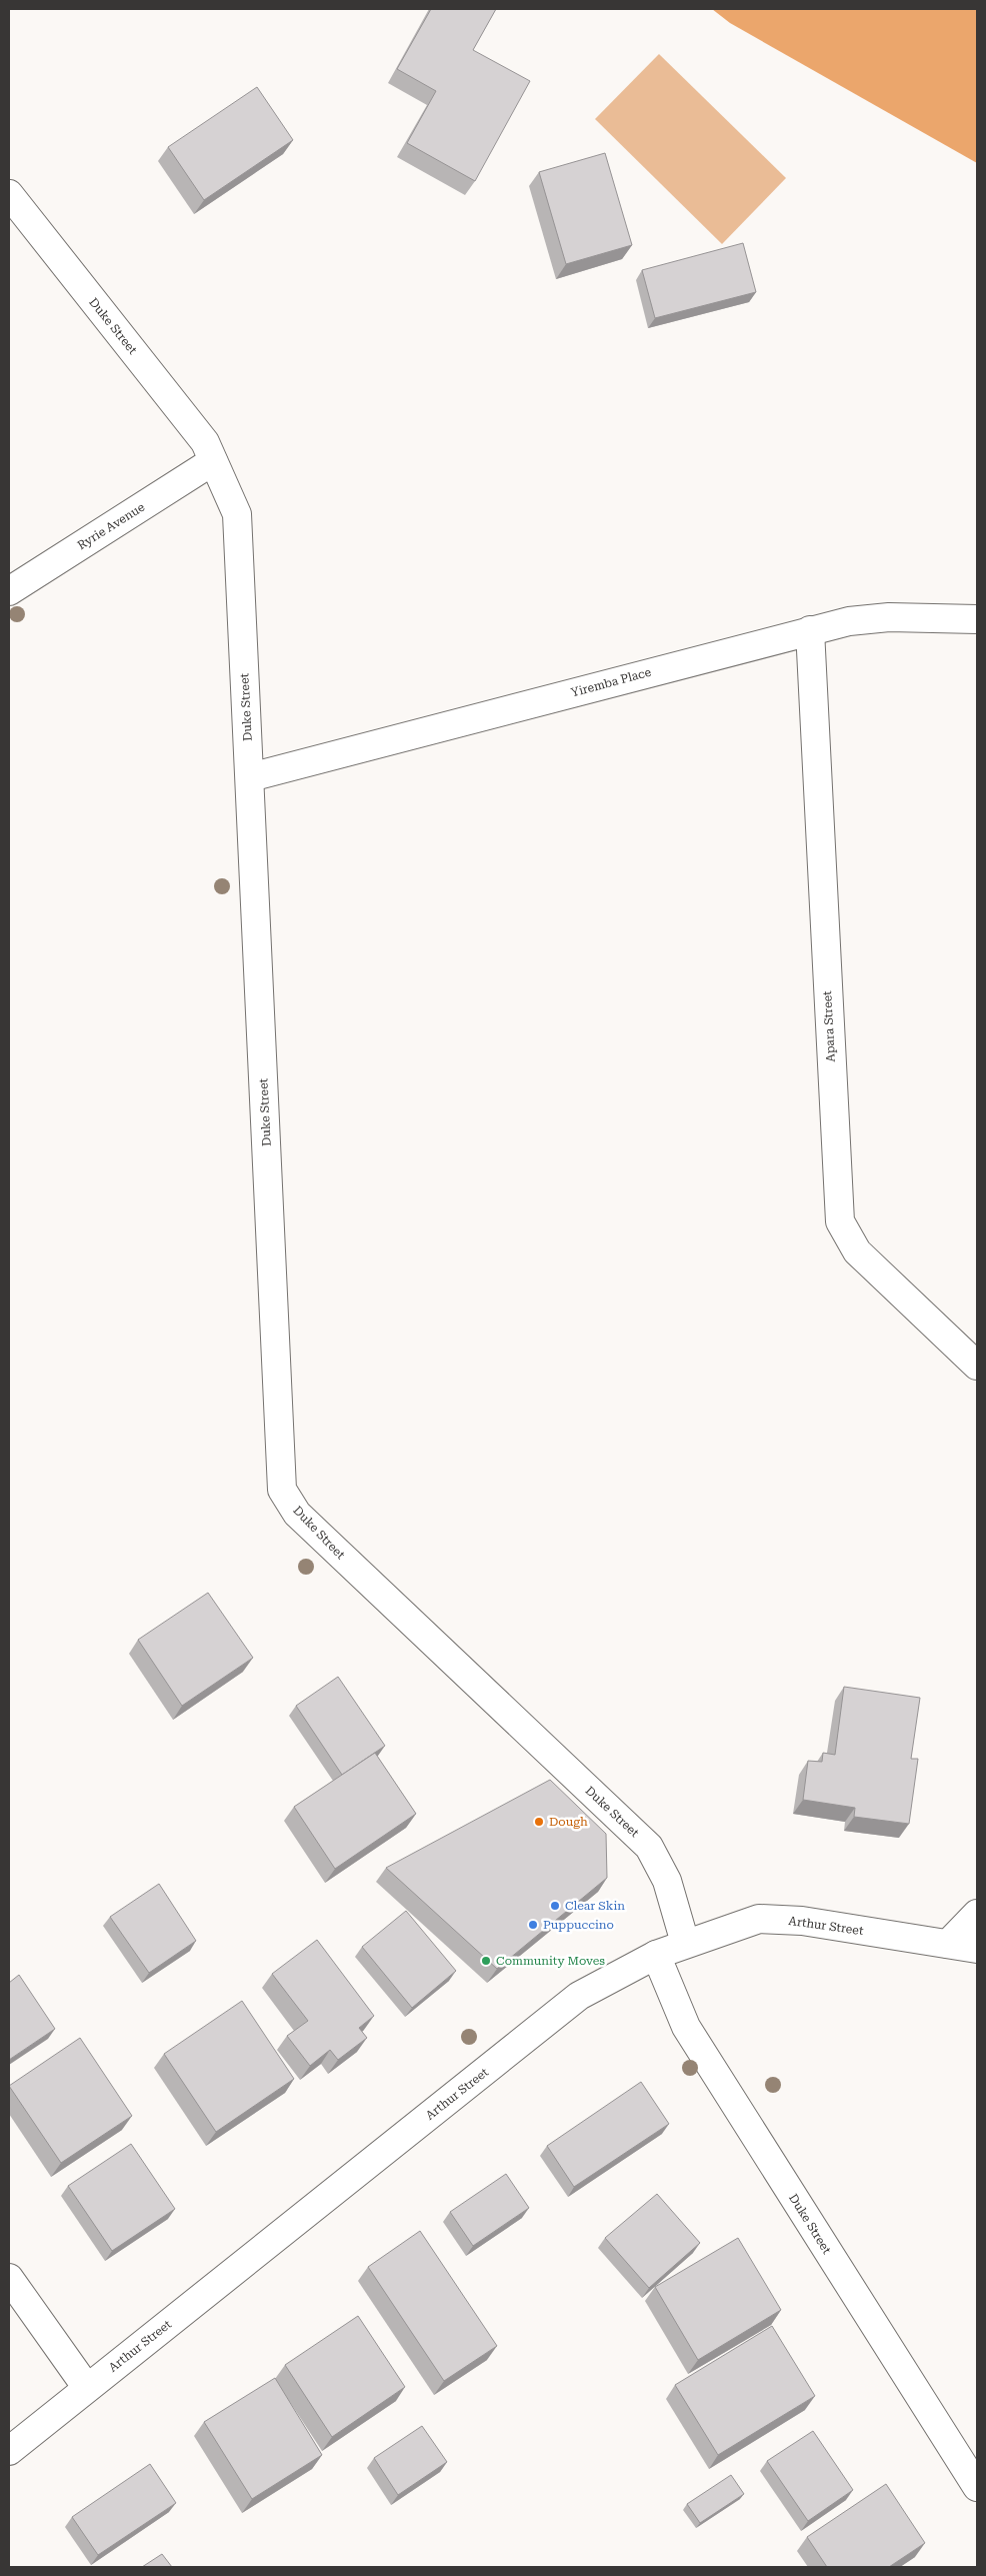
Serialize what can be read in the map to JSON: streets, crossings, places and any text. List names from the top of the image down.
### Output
{
  "streets": {
    "street": [
      "Duke Street",
      "Ryrie Avenue",
      "Yiremba Place",
      "Apara Street",
      "Arthur Street"
    ]
  },
  "crossings": [
    ["Duke Street", "Ryrie Avenue"],
    ["Duke Street", "Yiremba Place"],
    ["Duke Street", "Arthur Street"],
    ["Yiremba Place", "Apara Street"]
  ],
  "places": [
    "Dough",
    "Clear Skin",
    "Puppuccino",
    "Community Moves"
  ]
}
